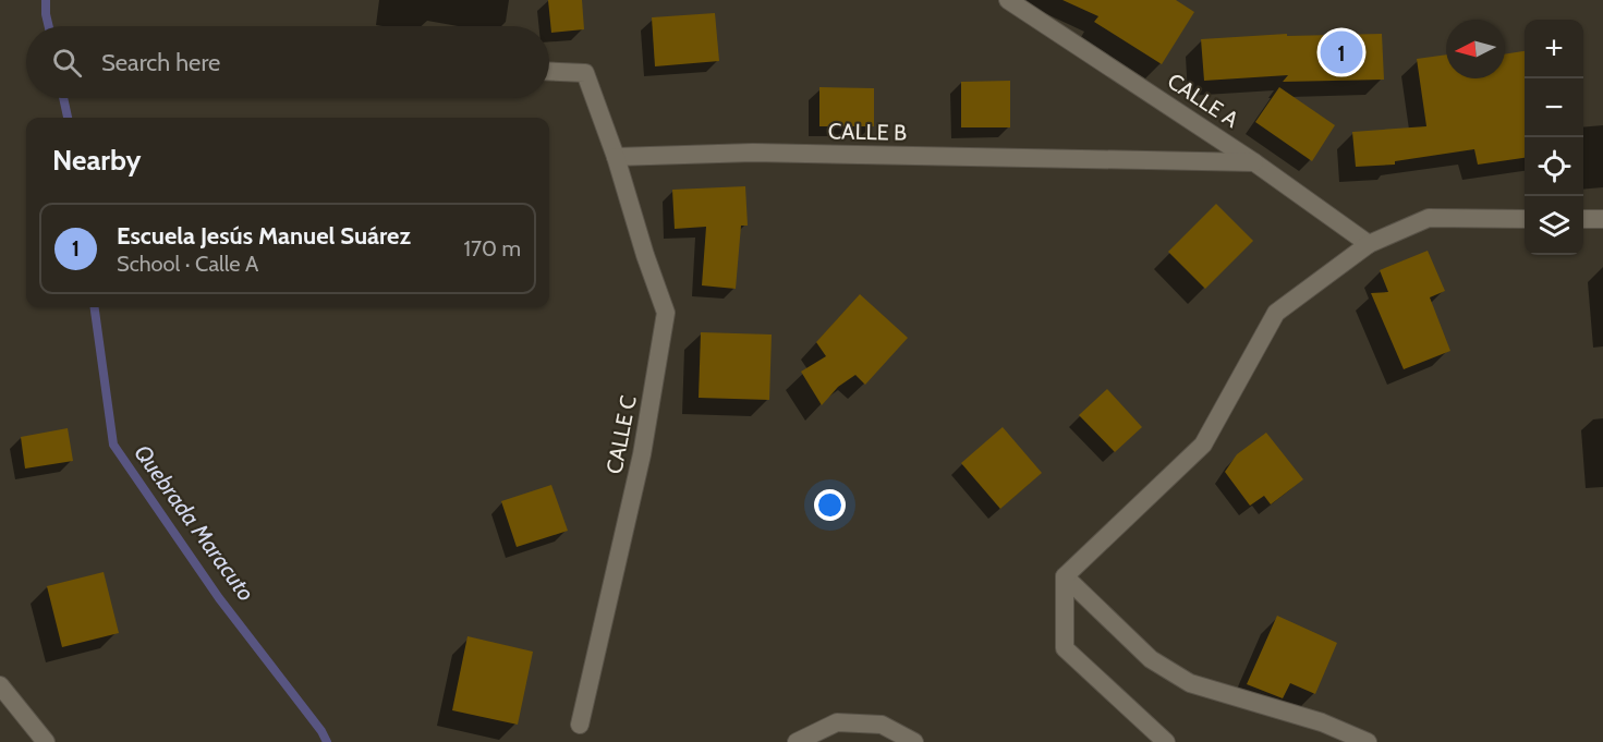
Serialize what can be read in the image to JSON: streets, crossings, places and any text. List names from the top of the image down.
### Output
{
  "streets": {
    "street": ["CALLE A", "CALLE B", "CALLE C"]
  },
  "crossings": [
    ["CALLE A", "CALLE B"],
    ["CALLE B", "CALLE C"]
  ],
  "water": ["Quebrada Maracuto"],
  "north": "left",
  "page": {
    "map_buttons": ["+", "−"],
    "search": "Search here",
    "pins": "1",
    "heading": "Nearby",
    "list": [
      {
        "mark": "1",
        "name": "Escuela Jesús Manuel Suárez",
        "note": "School · Calle A",
        "value": "170 m"
      }
    ]
  }
}
